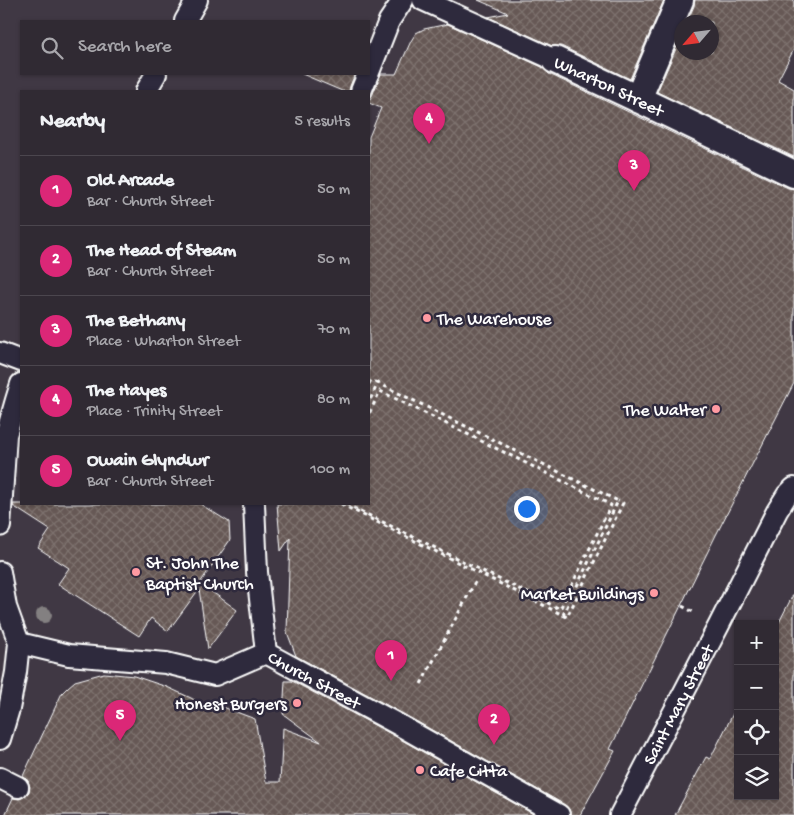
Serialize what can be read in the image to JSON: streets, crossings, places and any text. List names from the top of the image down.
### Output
{
  "streets": {
    "street": ["Wharton Street", "Church Street", "Saint Mary Street"]
  },
  "places": [
    "The Warehouse",
    "The Walter",
    "St. John The Baptist Church",
    "Market Buildings",
    "Honest Burgers",
    "Cafe Citta"
  ],
  "north": "bottom left",
  "page": {
    "search": "Search here",
    "heading": ["Nearby", "5 results"],
    "pins": [
      "4",
      "3",
      "1",
      "5",
      "2"
    ],
    "list": [
      {
        "mark": "1",
        "name": "Old Arcade",
        "note": "Bar · Church Street",
        "value": "50 m"
      },
      {
        "mark": "2",
        "name": "The Head of Steam",
        "note": "Bar · Church Street",
        "value": "50 m"
      },
      {
        "mark": "3",
        "name": "The Bethany",
        "note": "Place · Wharton Street",
        "value": "70 m"
      },
      {
        "mark": "4",
        "name": "The Hayes",
        "note": "Place · Trinity Street",
        "value": "80 m"
      },
      {
        "mark": "5",
        "name": "Owain Glyndwr",
        "note": "Bar · Church Street",
        "value": "100 m"
      }
    ],
    "map_buttons": ["+", "−"]
  }
}
